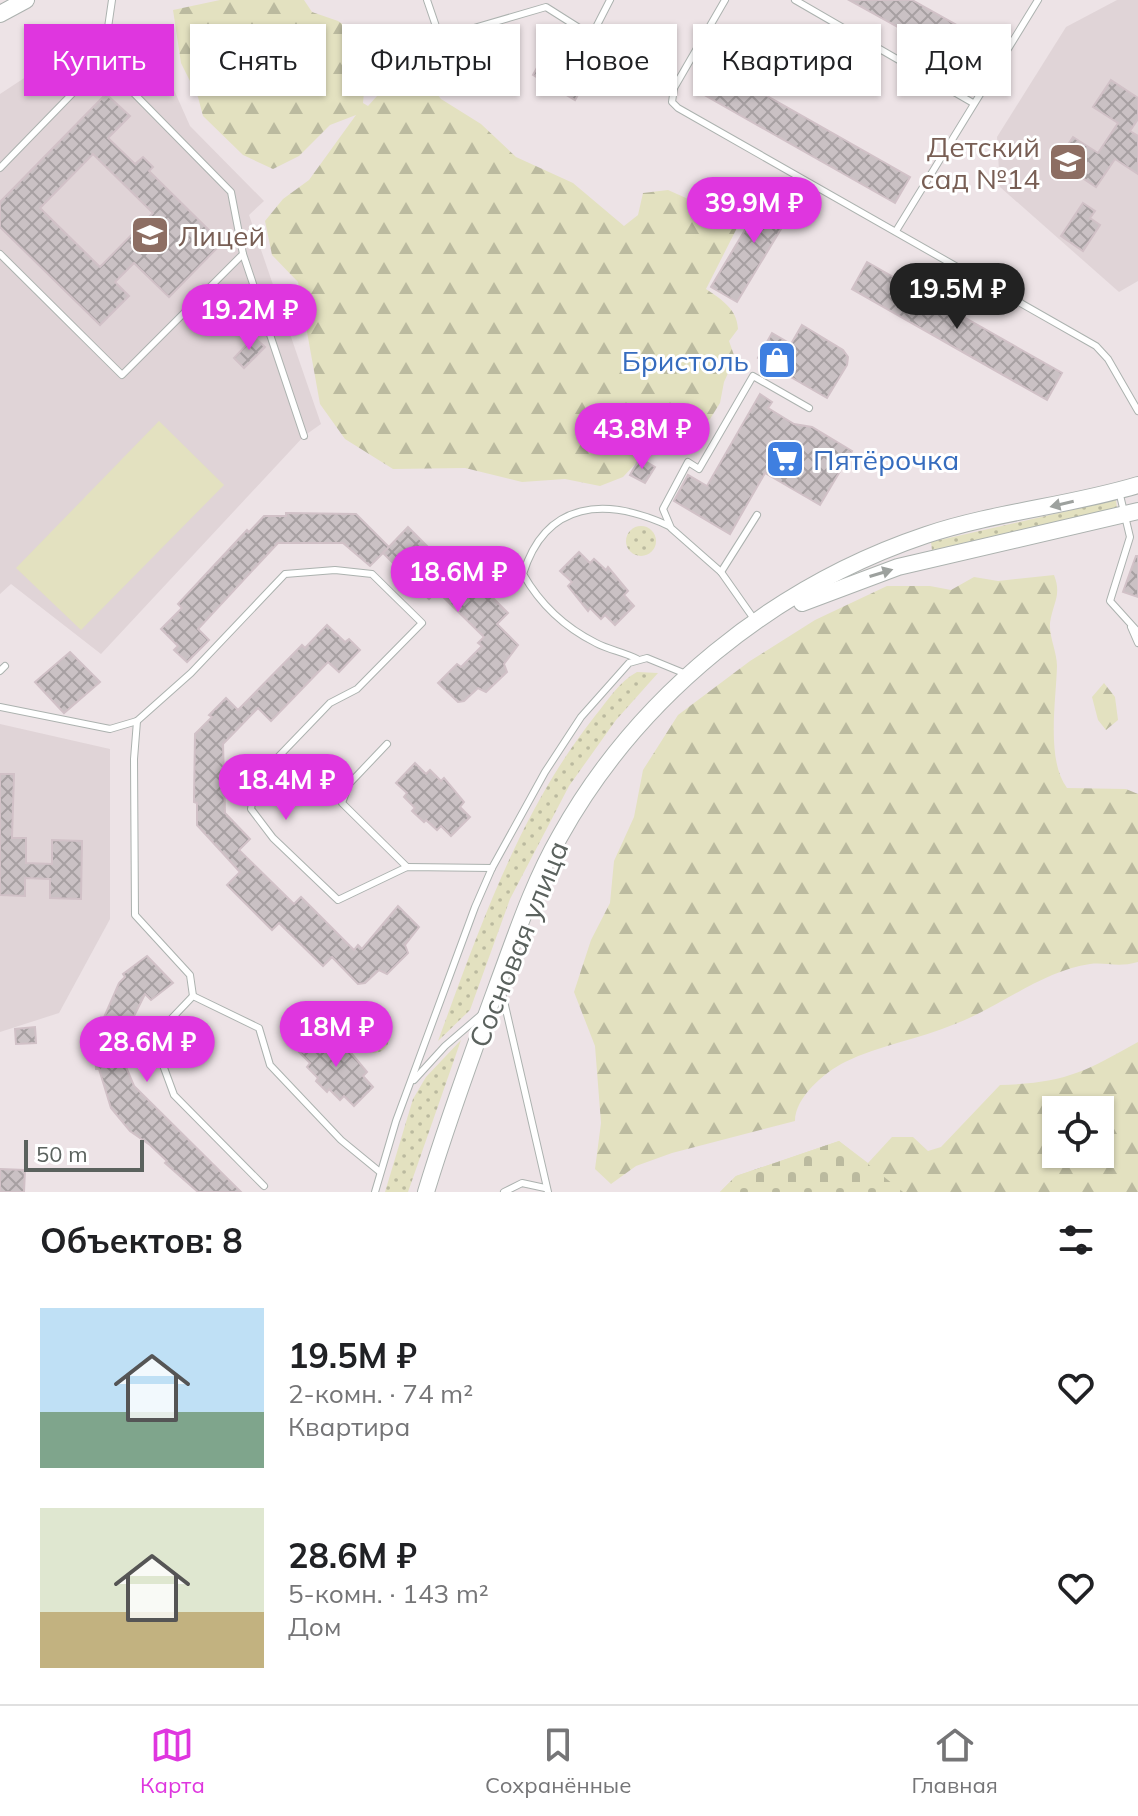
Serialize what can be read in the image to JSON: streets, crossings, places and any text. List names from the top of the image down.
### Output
{
  "streets": {
    "street": ["Сосновая улица"]
  },
  "places": {
    "school or university": ["Детский сад №14", "Лицей"],
    "shop": ["Бристоль"],
    "supermarket": ["Пятёрочка"]
  },
  "scale_bar": "50 m",
  "page": {
    "chip": [
      "Купить",
      "Снять",
      "Фильтры",
      "Новое",
      "Квартира",
      "Дом"
    ],
    "price": [
      "39.9M ₽",
      "19.5M ₽",
      "19.2M ₽",
      "43.8M ₽",
      "18.6M ₽",
      "18.4M ₽",
      "18M ₽",
      "28.6M ₽"
    ],
    "scale": "50 m",
    "heading": "Объектов: 8",
    "list": [
      {
        "name": "19.5M ₽",
        "note": "2-комн. · 74 m² · Квартира"
      },
      {
        "name": "28.6M ₽",
        "note": "5-комн. · 143 m² · Дом"
      }
    ],
    "tabs": ["Карта", "Сохранённые", "Главная"]
  }
}
